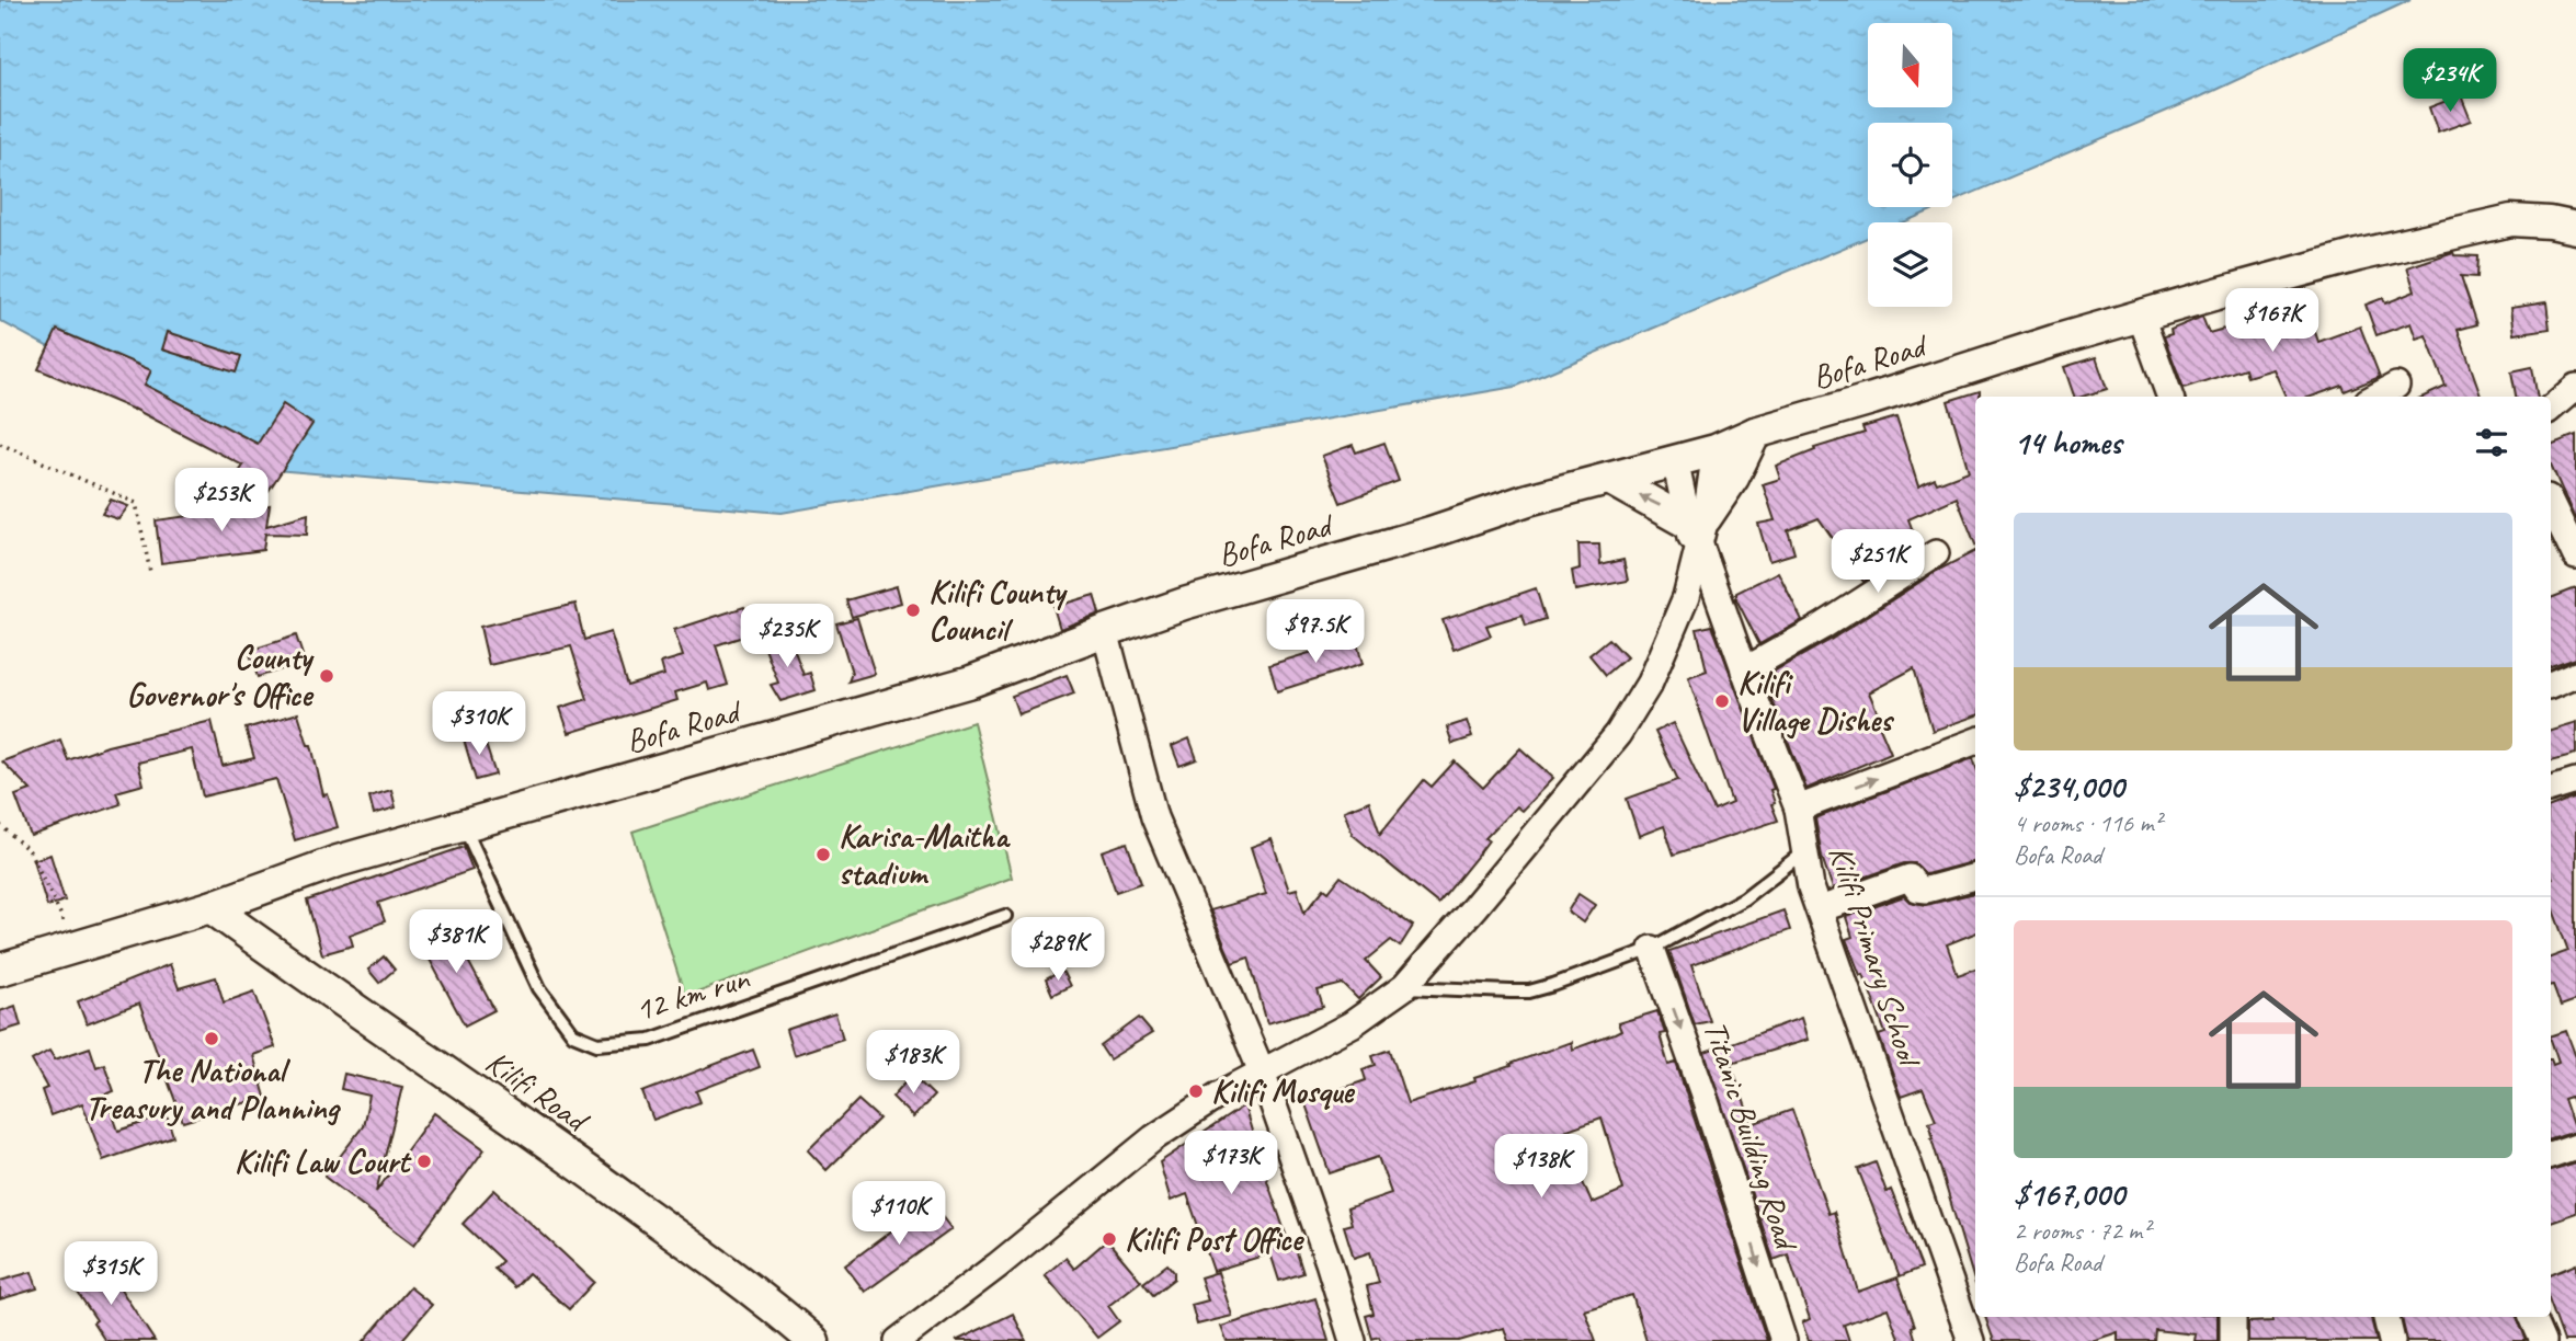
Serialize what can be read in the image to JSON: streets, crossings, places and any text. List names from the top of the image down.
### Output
{
  "streets": {
    "street": [
      "Bofa Road",
      "Kilifi Primary School",
      "Kilifi Road",
      "Titanic Building Road"
    ],
    "lane": ["12 km run"]
  },
  "crossings": [
    ["Bofa Road", "Kilifi Primary School"],
    ["Bofa Road", "12 km run"],
    ["Bofa Road", "Kilifi Road"]
  ],
  "one_way": ["Titanic Building Road"],
  "places": [
    "Kilifi County Council",
    "County Governor's Office",
    "Kilifi Village Dishes",
    "Karisa-Maitha stadium",
    "The National Treasury and Planning",
    "Kilifi Mosque",
    "Kilifi Law Court",
    "Kilifi Post Office"
  ],
  "north": "bottom",
  "page": {
    "price": [
      "$234K",
      "$167K",
      "$253K",
      "$251K",
      "$97.5K",
      "$235K",
      "$310K",
      "$381K",
      "$289K",
      "$183K",
      "$173K",
      "$138K",
      "$110K",
      "$315K"
    ],
    "heading": "14 homes",
    "list": [
      {
        "name": "$234,000",
        "note": "4 rooms · 116 m² · Bofa Road"
      },
      {
        "name": "$167,000",
        "note": "2 rooms · 72 m² · Bofa Road"
      }
    ]
  }
}
